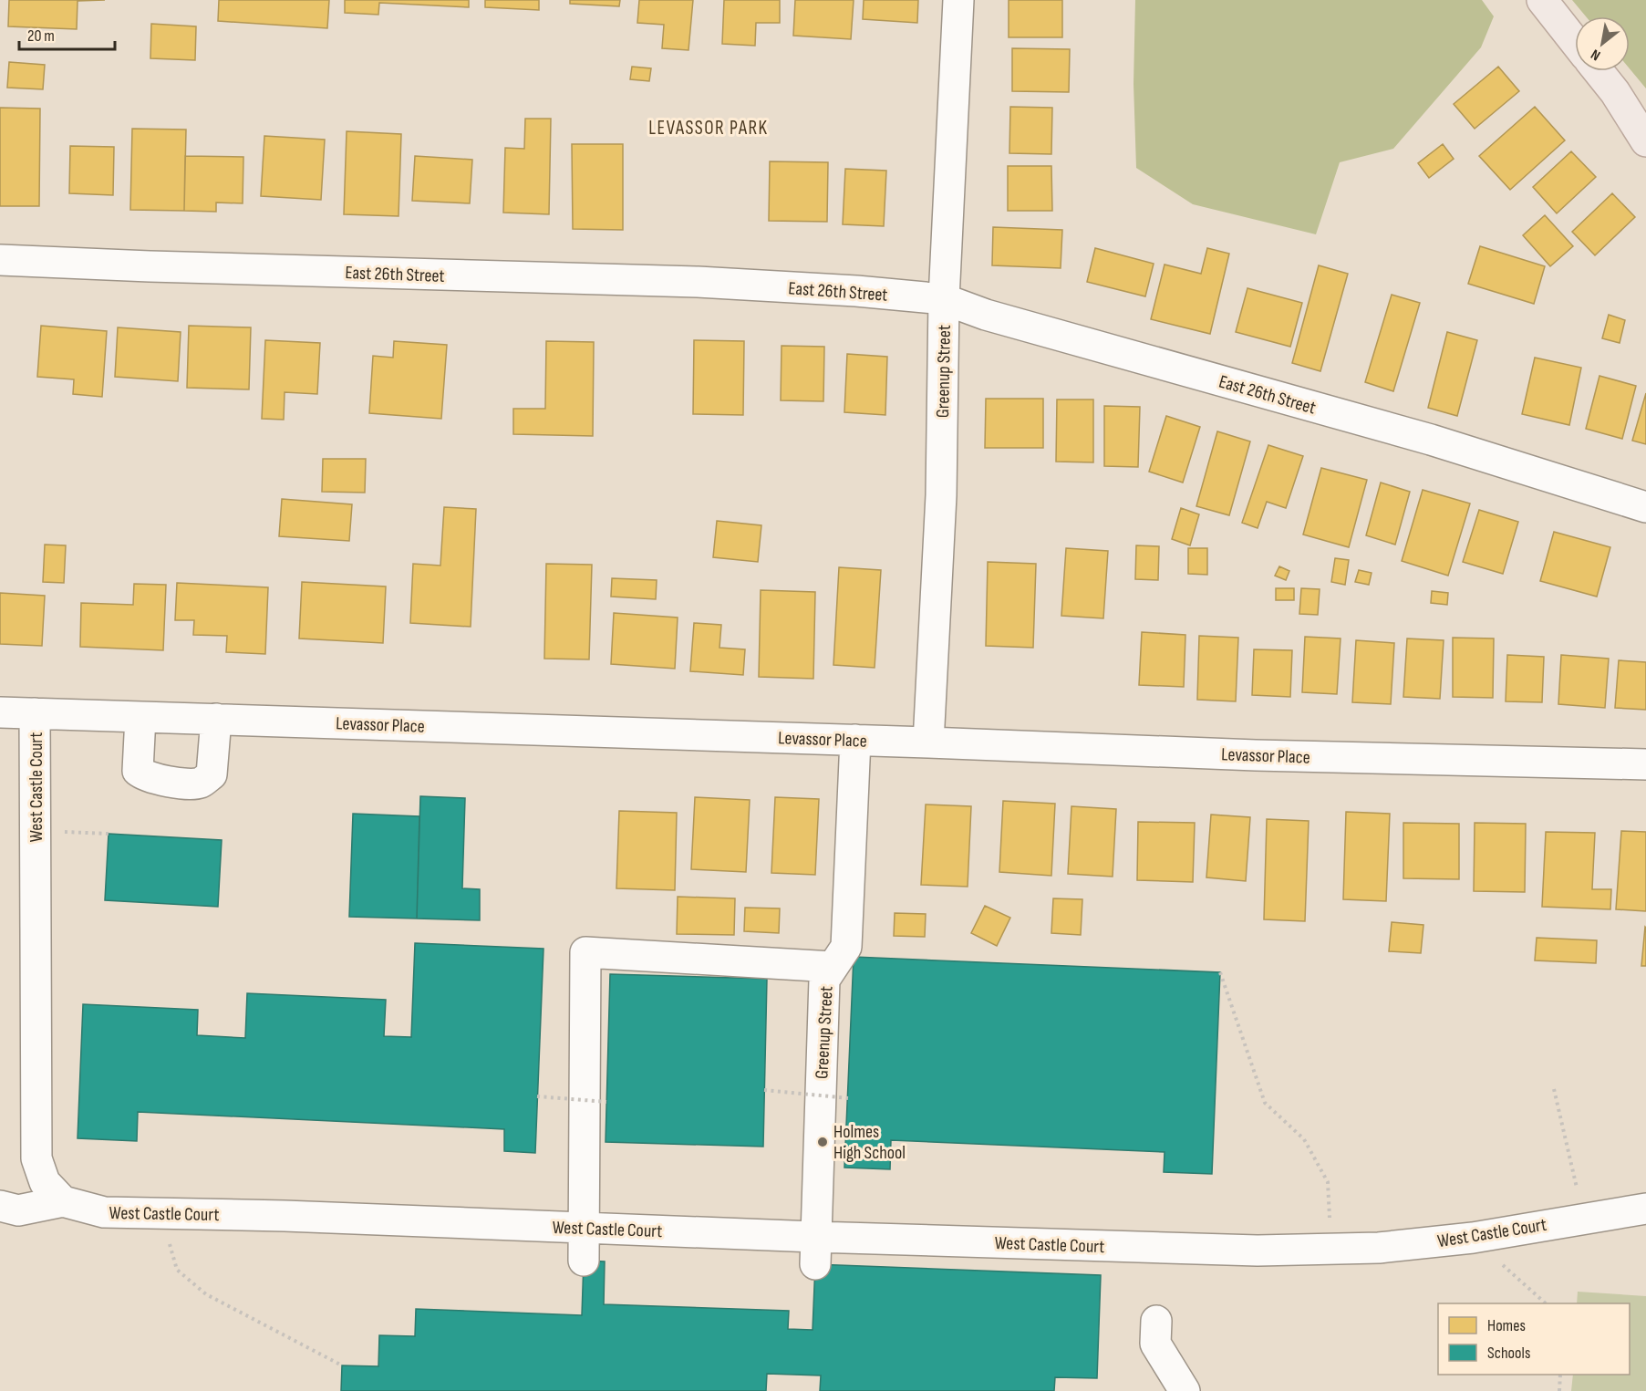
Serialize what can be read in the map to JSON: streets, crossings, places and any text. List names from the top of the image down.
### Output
{
  "streets": {
    "street": [
      "East 26th Street",
      "Greenup Street",
      "Levassor Place",
      "West Castle Court"
    ]
  },
  "crossings": [
    ["East 26th Street", "Greenup Street"],
    ["Greenup Street", "Levassor Place"],
    ["Greenup Street", "West Castle Court"],
    ["Levassor Place", "West Castle Court"]
  ],
  "districts": ["LEVASSOR PARK"],
  "places": ["Holmes High School"],
  "legend": ["Homes", "Schools"],
  "scale_bar": "20 m",
  "north": "bottom left"
}
